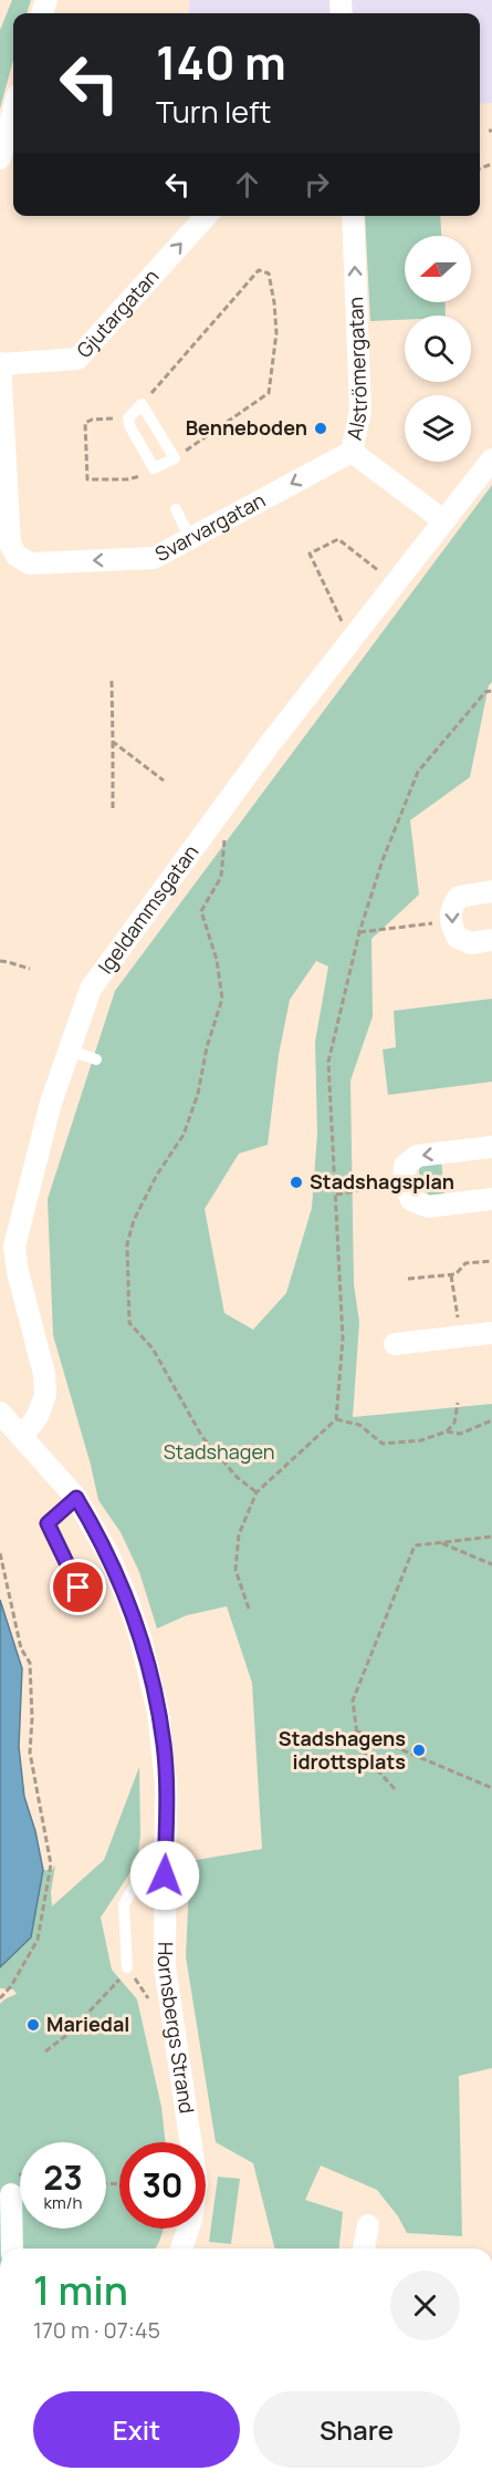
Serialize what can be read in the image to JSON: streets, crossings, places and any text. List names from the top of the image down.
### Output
{
  "streets": {
    "street": [
      "Gjutargatan",
      "Alströmergatan",
      "Svarvargatan",
      "Igeldammsgatan",
      "Hornsbergs Strand"
    ]
  },
  "crossings": [
    ["Gjutargatan", "Svarvargatan"],
    ["Alströmergatan", "Svarvargatan"],
    ["Alströmergatan", "Igeldammsgatan"],
    ["Igeldammsgatan", "Hornsbergs Strand"]
  ],
  "one_way": ["Gjutargatan", "Alströmergatan"],
  "parks": ["Stadshagen"],
  "places": [
    "Benneboden",
    "Stadshagsplan",
    "Stadshagens idrottsplats",
    "Mariedal"
  ],
  "north": "left",
  "page": {
    "turn": ["140 m", "Turn left"],
    "speed": "23 km/h",
    "limit": "30",
    "heading": ["1 min", "170 m · 07:45"],
    "buttons": ["Exit", "Share"]
  }
}
